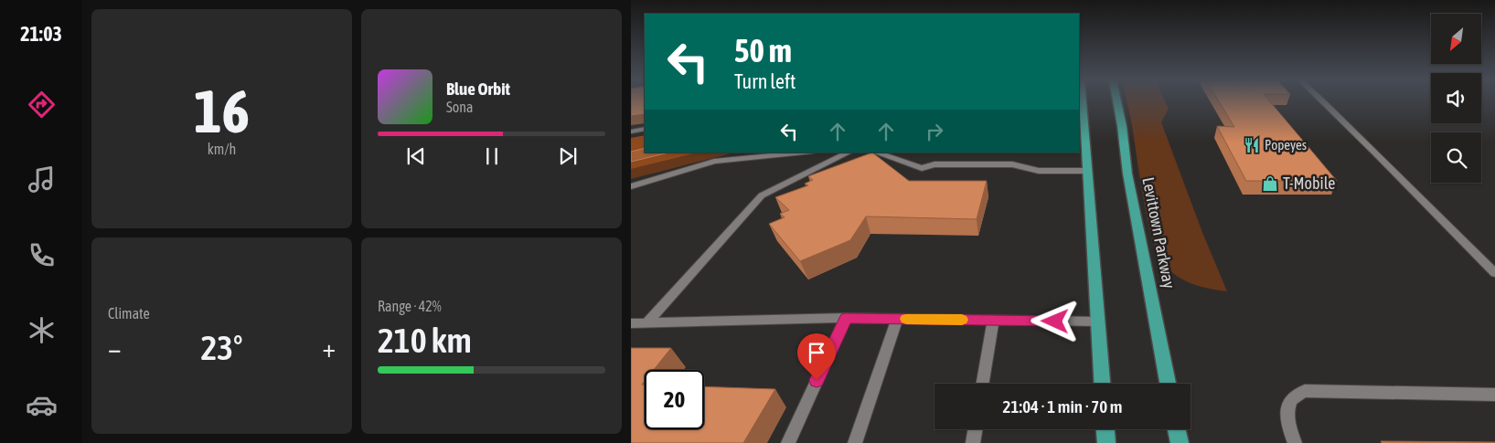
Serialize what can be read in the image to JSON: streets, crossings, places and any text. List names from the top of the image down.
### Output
{
  "streets": {
    "main road": ["Levittown Parkway"]
  },
  "places": {
    "restaurant": ["Popeyes"],
    "shop": ["T-Mobile"]
  },
  "north": "bottom left",
  "page": {
    "tabs": "21:03",
    "tile": [
      ["16", "km/h"],
      "Climate",
      ["Range · 42%", "210 km"]
    ],
    "turn": ["50 m", "Turn left"],
    "song": ["Blue Orbit", "Sona"],
    "heat": ["−", "23°", "+"],
    "limit": "20",
    "trip": "21:04 · 1 min · 70 m"
  }
}
